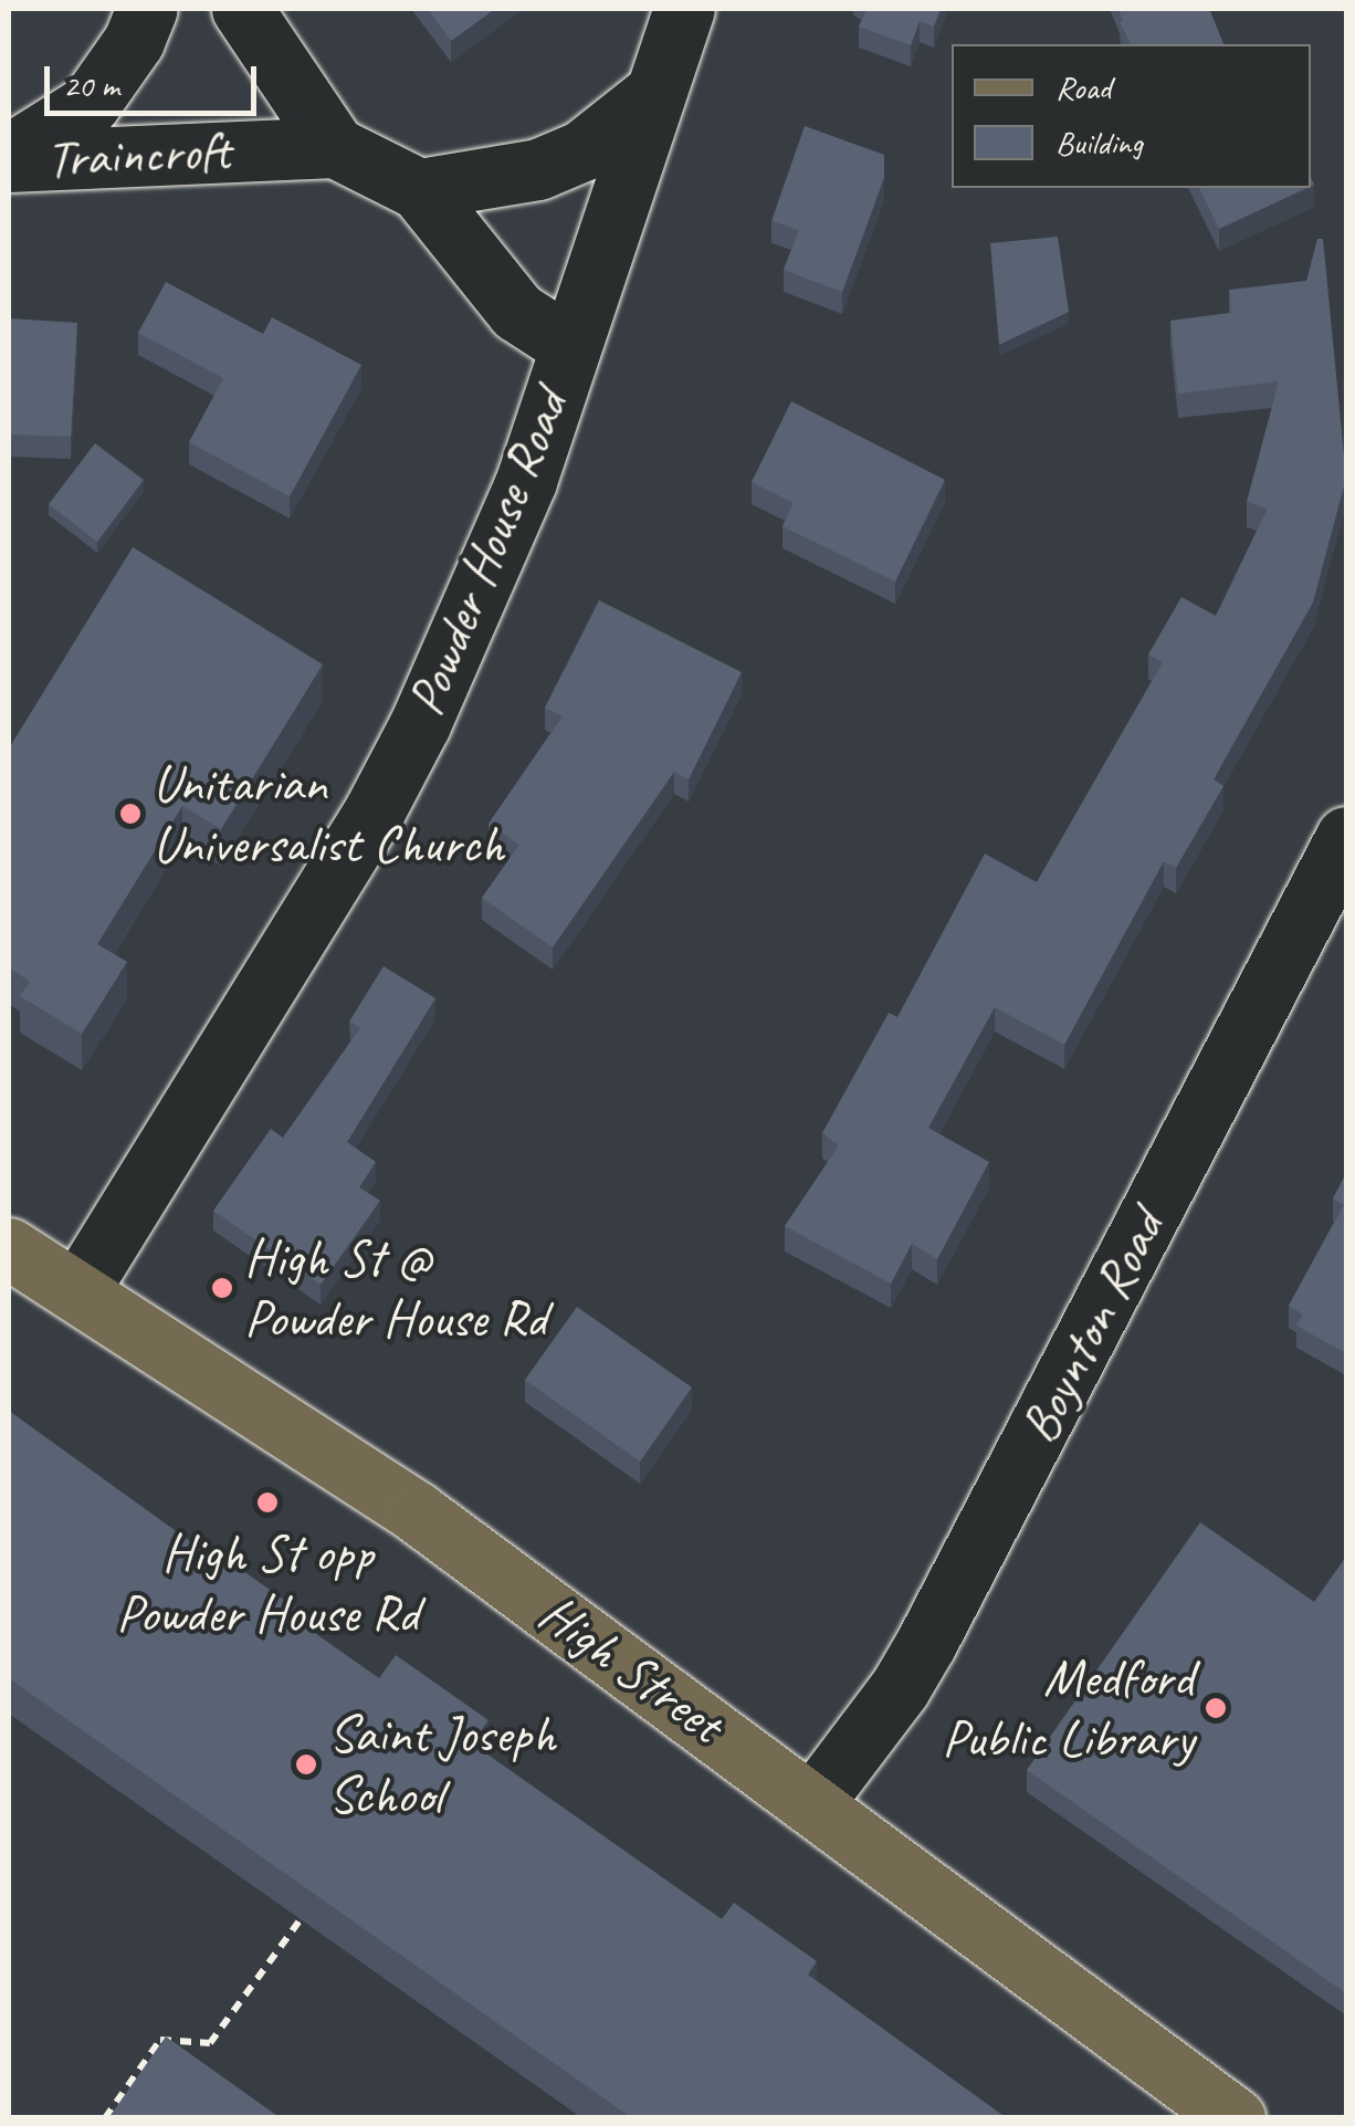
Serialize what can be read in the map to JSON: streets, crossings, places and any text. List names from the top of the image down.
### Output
{
  "streets": {
    "main road": ["High Street"],
    "street": ["Traincroft", "Powder House Road", "Boynton Road"]
  },
  "crossings": [
    ["Traincroft", "Powder House Road"],
    ["Powder House Road", "High Street"],
    ["Boynton Road", "High Street"]
  ],
  "places": [
    "Unitarian Universalist Church",
    "High St @ Powder House Rd",
    "High St opp Powder House Rd",
    "Medford Public Library",
    "Saint Joseph School"
  ],
  "legend": ["Road", "Building"],
  "scale_bar": "20 m"
}
